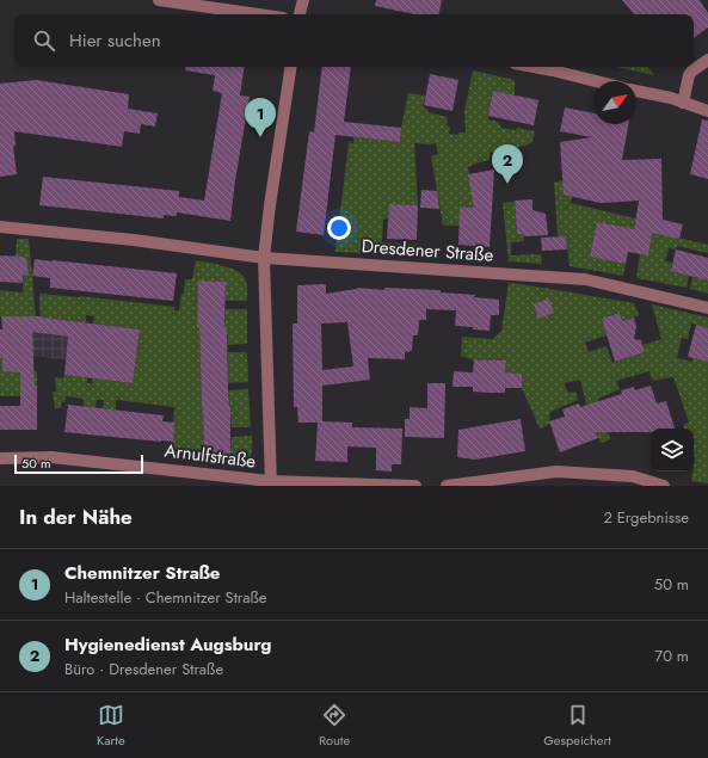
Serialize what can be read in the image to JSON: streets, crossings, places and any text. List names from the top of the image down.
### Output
{
  "streets": {
    "street": ["Dresdener Straße", "Arnulfstraße"]
  },
  "scale_bar": "50 m",
  "north": "top right",
  "page": {
    "search": "Hier suchen",
    "pins": ["1", "2"],
    "scale": "50 m",
    "heading": ["In der Nähe", "2 Ergebnisse"],
    "list": [
      {
        "mark": "1",
        "name": "Chemnitzer Straße",
        "note": "Haltestelle · Chemnitzer Straße",
        "value": "50 m"
      },
      {
        "mark": "2",
        "name": "Hygienedienst Augsburg",
        "note": "Büro · Dresdener Straße",
        "value": "70 m"
      }
    ],
    "nav": ["Karte", "Route", "Gespeichert"]
  }
}
